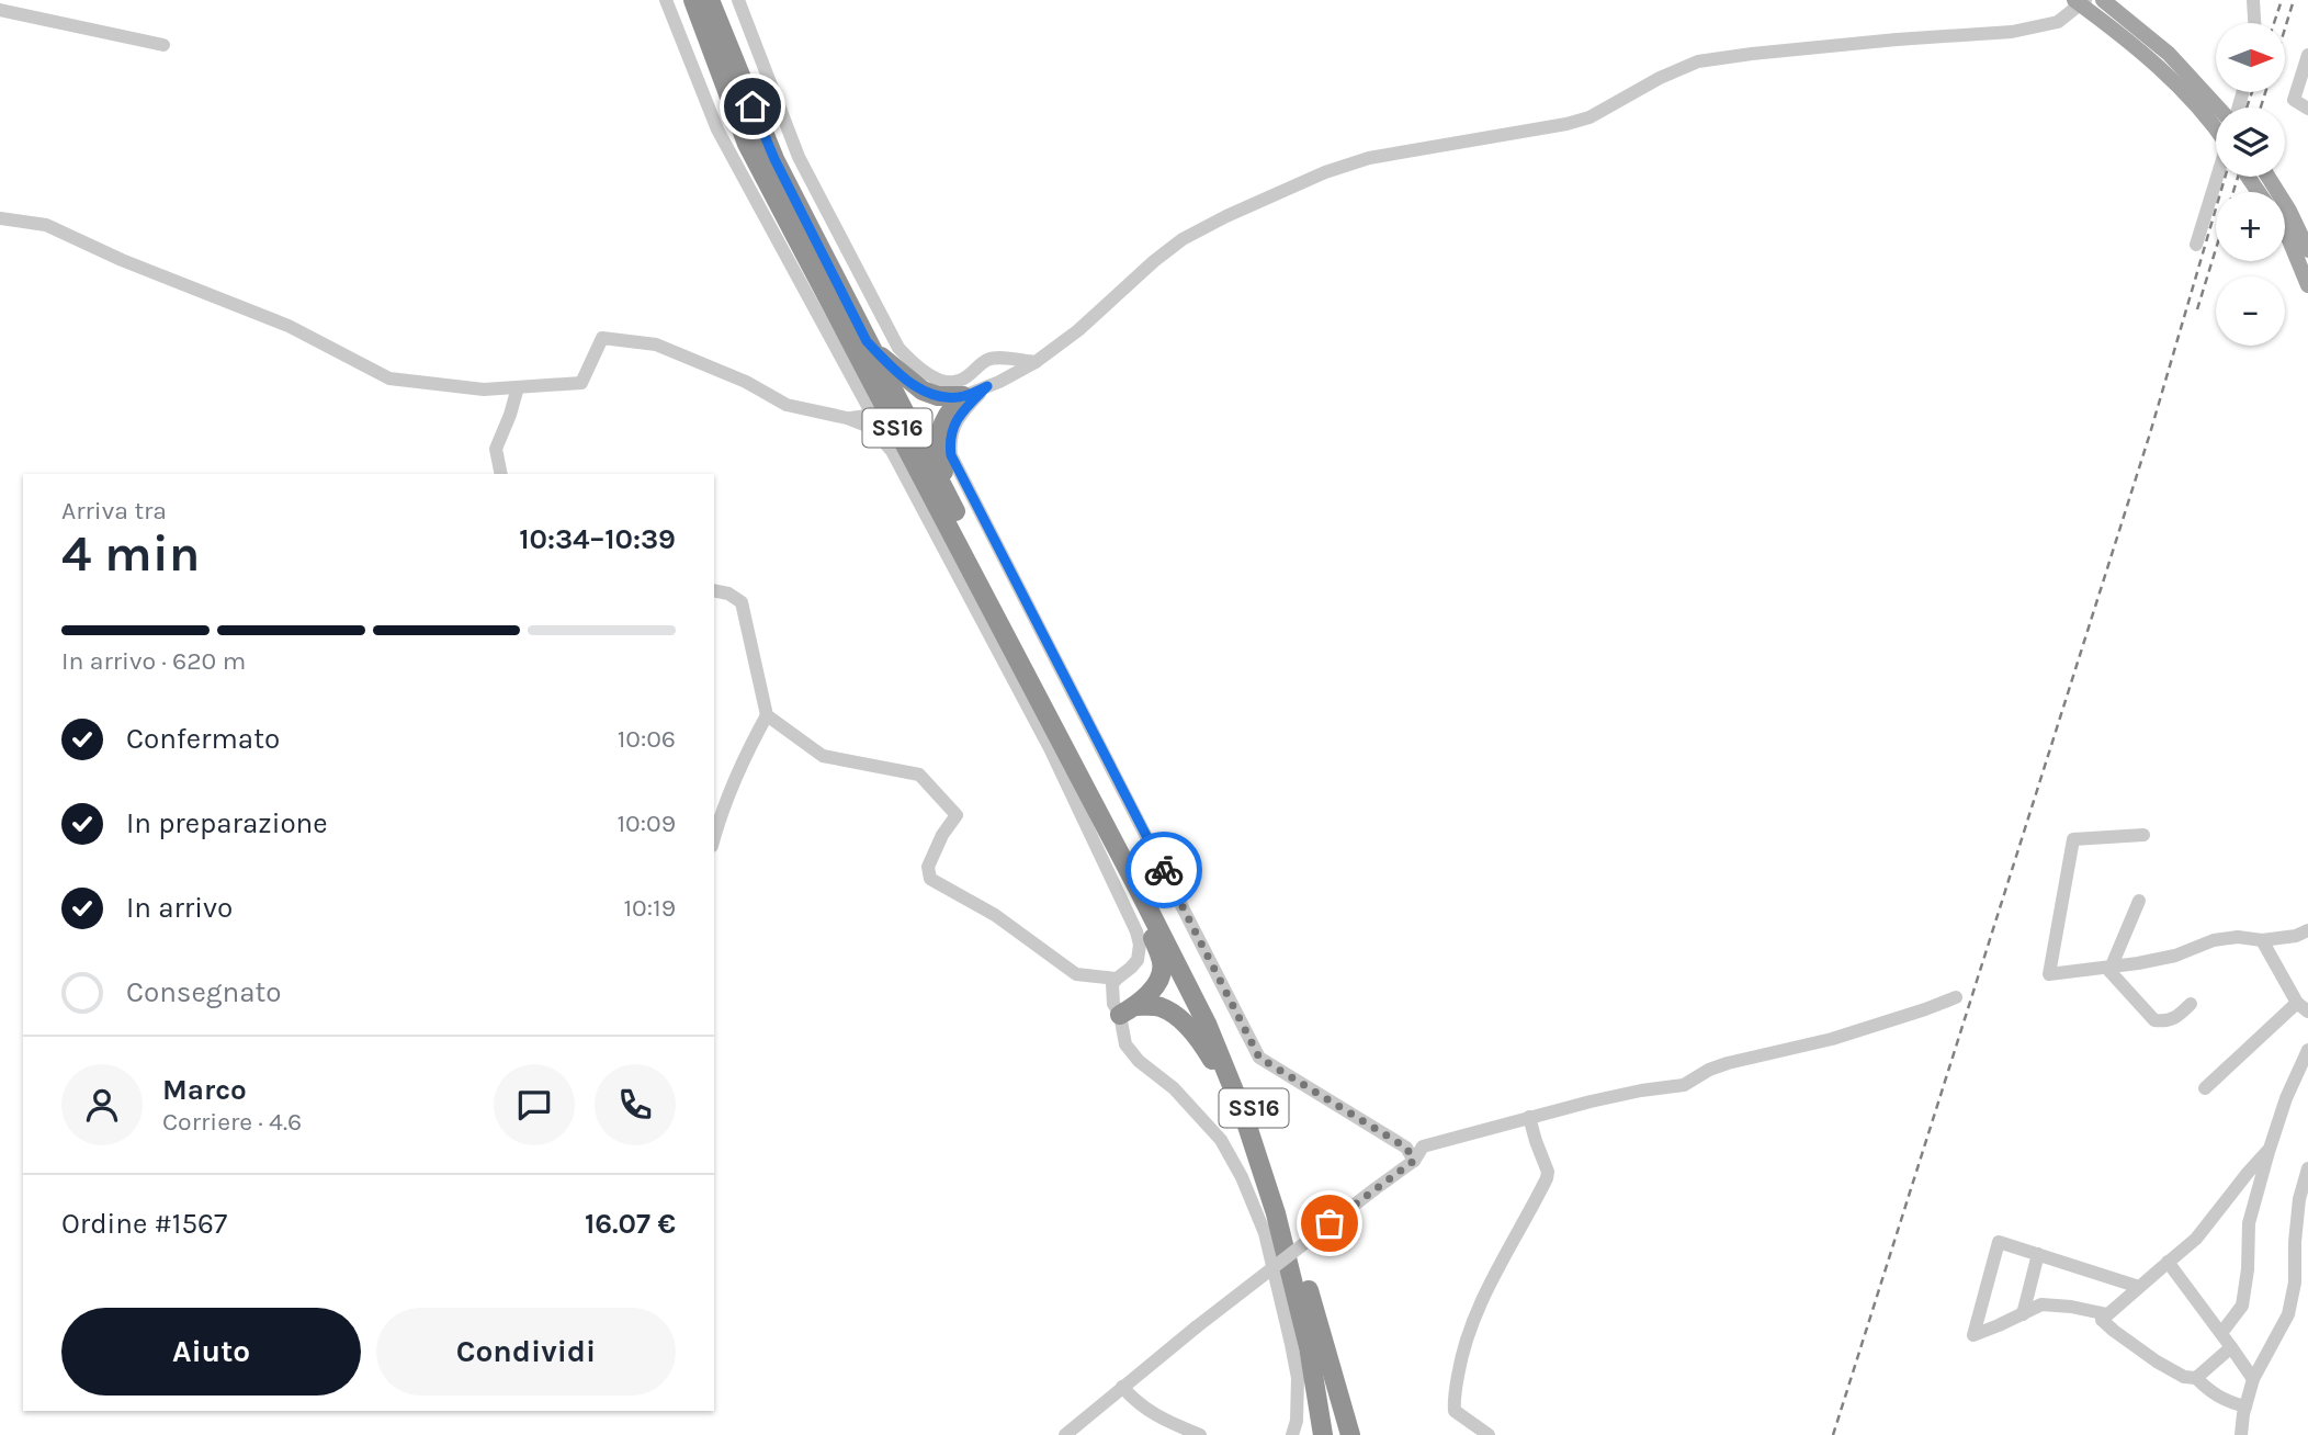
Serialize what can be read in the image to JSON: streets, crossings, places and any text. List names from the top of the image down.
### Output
{
  "streets": {
    "highway": ["SS16"]
  },
  "north": "right",
  "page": {
    "map_buttons": ["+", "−"],
    "heading": ["4 min", "Arriva tra", "10:34–10:39"],
    "panel": [
      "Marco",
      "Corriere · 4.6",
      "Ordine #1567",
      "16.07 €"
    ],
    "bar": "In arrivo · 620 m",
    "list": [
      ["Confermato", "10:06"],
      ["In preparazione", "10:09"],
      ["In arrivo", "10:19"],
      "Consegnato"
    ],
    "buttons": ["Aiuto", "Condividi"]
  }
}
